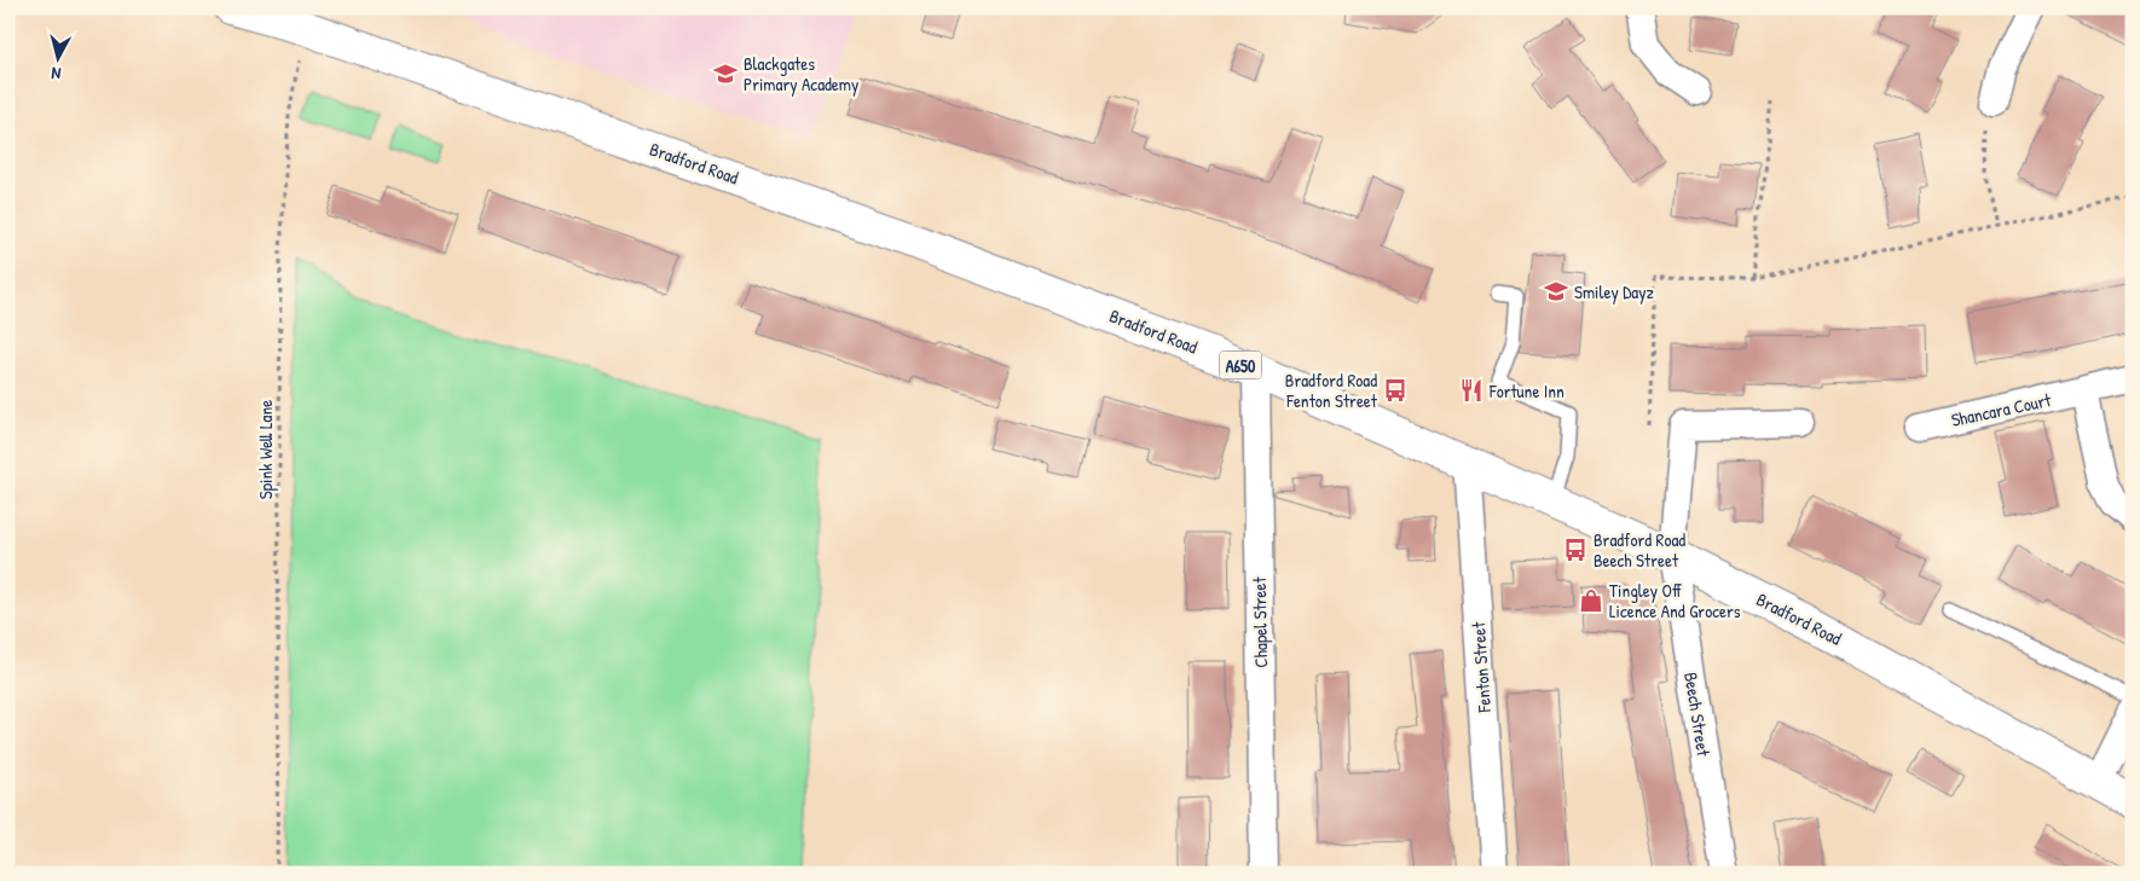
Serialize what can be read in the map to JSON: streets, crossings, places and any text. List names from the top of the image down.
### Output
{
  "streets": {
    "main road": ["Bradford Road", "A650"],
    "street": [
      "Shancara Court",
      "Chapel Street",
      "Fenton Street",
      "Beech Street"
    ],
    "path": ["Spink Well Lane"]
  },
  "crossings": [
    ["Bradford Road", "Spink Well Lane"],
    ["Bradford Road", "Chapel Street"],
    ["Bradford Road", "Fenton Street"],
    ["Bradford Road", "Beech Street"]
  ],
  "places": {
    "school or university": ["Blackgates Primary Academy", "Smiley Dayz"],
    "bus stop": ["Bradford Road Fenton Street", "Bradford Road Beech Street"],
    "restaurant": ["Fortune Inn"],
    "shop": ["Tingley Off Licence And Grocers"]
  },
  "north": "bottom"
}
